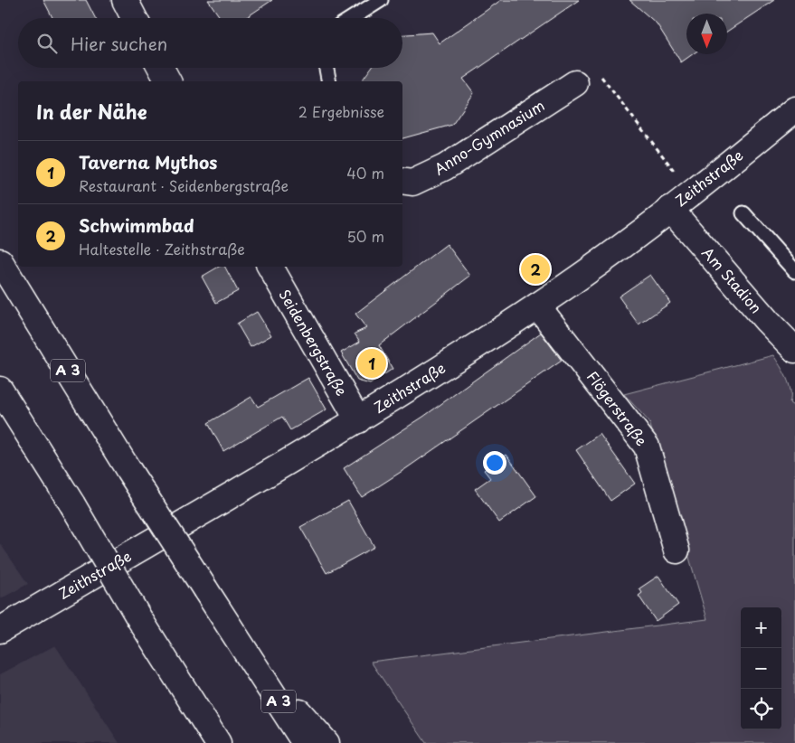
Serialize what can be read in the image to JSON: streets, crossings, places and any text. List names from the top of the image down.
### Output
{
  "streets": {
    "main road": [
      "Anno-Gymnasium",
      "Zeithstraße",
      "Am Stadion",
      "Seidenbergstraße",
      "A 3",
      "Flögerstraße"
    ]
  },
  "crossings": [
    ["Zeithstraße", "Am Stadion"],
    ["Zeithstraße", "Seidenbergstraße"],
    ["Zeithstraße", "Flögerstraße"]
  ],
  "north": "bottom",
  "page": {
    "search": "Hier suchen",
    "heading": ["In der Nähe", "2 Ergebnisse"],
    "list": [
      {
        "mark": "1",
        "name": "Taverna Mythos",
        "note": "Restaurant · Seidenbergstraße",
        "value": "40 m"
      },
      {
        "mark": "2",
        "name": "Schwimmbad",
        "note": "Haltestelle · Zeithstraße",
        "value": "50 m"
      }
    ],
    "pins": ["2", "1"],
    "map_buttons": ["+", "−"]
  }
}
